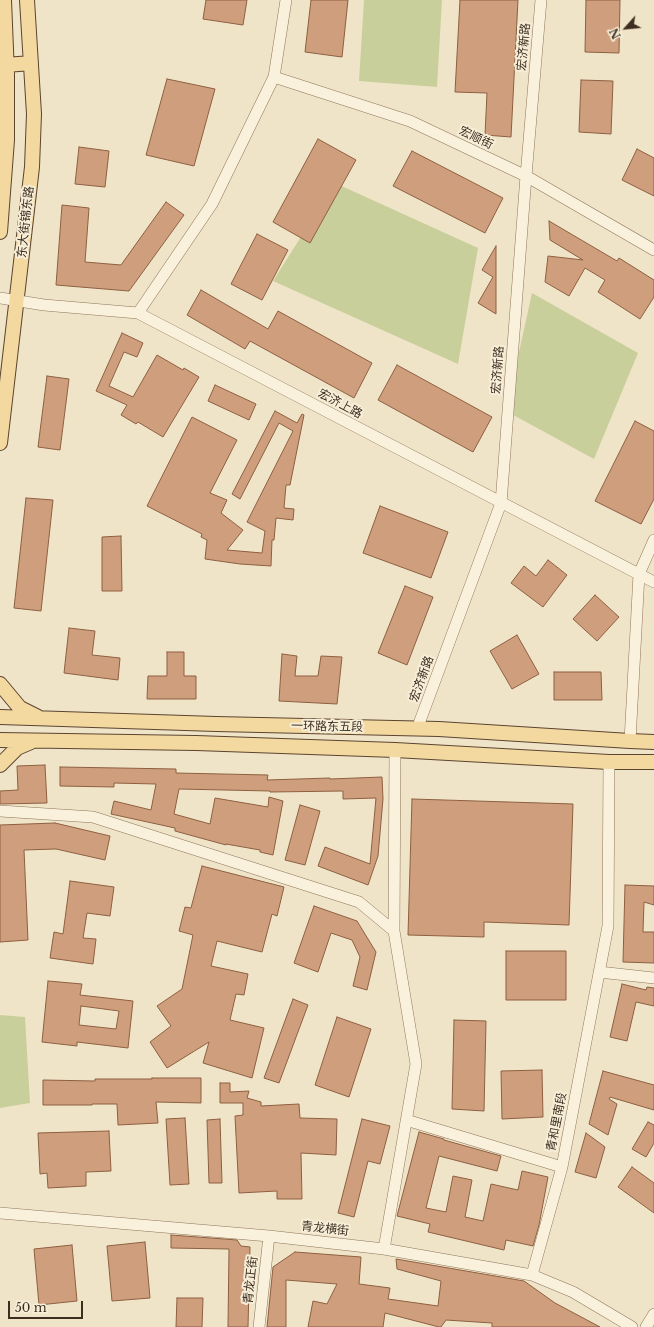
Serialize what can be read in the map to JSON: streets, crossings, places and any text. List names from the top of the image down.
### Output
{
  "streets": {
    "main road": ["东大街锦东路", "一环路东五段"],
    "street": [
      "宏济新路",
      "宏顺街",
      "宏济上路",
      "青和里南段",
      "青龙横街",
      "青龙正街"
    ]
  },
  "crossings": [
    ["宏济新路", "宏顺街"],
    ["宏济新路", "宏济上路"],
    ["宏济新路", "一环路东五段"],
    ["东大街锦东路", "宏济上路"],
    ["一环路东五段", "青和里南段"],
    ["青和里南段", "青龙横街"],
    ["青龙横街", "青龙正街"]
  ],
  "scale_bar": "50 m",
  "north": "bottom left"
}
